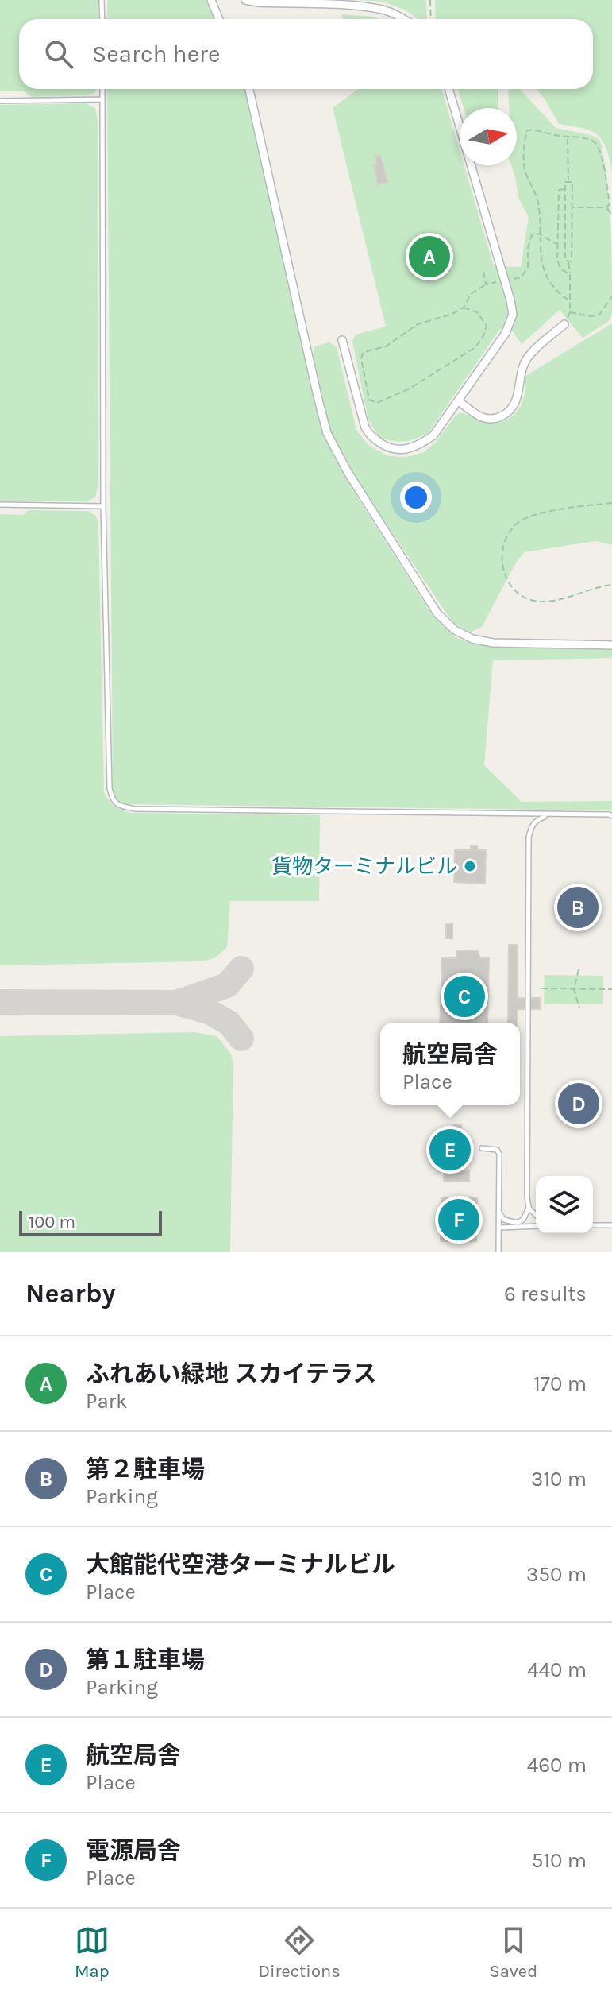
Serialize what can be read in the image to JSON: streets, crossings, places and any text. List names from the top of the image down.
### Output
{
  "places": ["貨物ターミナルビル"],
  "scale_bar": "100 m",
  "north": "right",
  "page": {
    "search": "Search here",
    "pins": [
      "A",
      "B",
      "C",
      "D",
      "E",
      "F"
    ],
    "popup": ["航空局舎", "Place"],
    "scale": "100 m",
    "heading": ["Nearby", "6 results"],
    "list": [
      {
        "mark": "A",
        "name": "ふれあい緑地 スカイテラス",
        "note": "Park",
        "value": "170 m"
      },
      {
        "mark": "B",
        "name": "第２駐車場",
        "note": "Parking",
        "value": "310 m"
      },
      {
        "mark": "C",
        "name": "大館能代空港ターミナルビル",
        "note": "Place",
        "value": "350 m"
      },
      {
        "mark": "D",
        "name": "第１駐車場",
        "note": "Parking",
        "value": "440 m"
      },
      {
        "mark": "E",
        "name": "航空局舎",
        "note": "Place",
        "value": "460 m"
      },
      {
        "mark": "F",
        "name": "電源局舎",
        "note": "Place",
        "value": "510 m"
      }
    ],
    "nav": ["Map", "Directions", "Saved"]
  }
}
